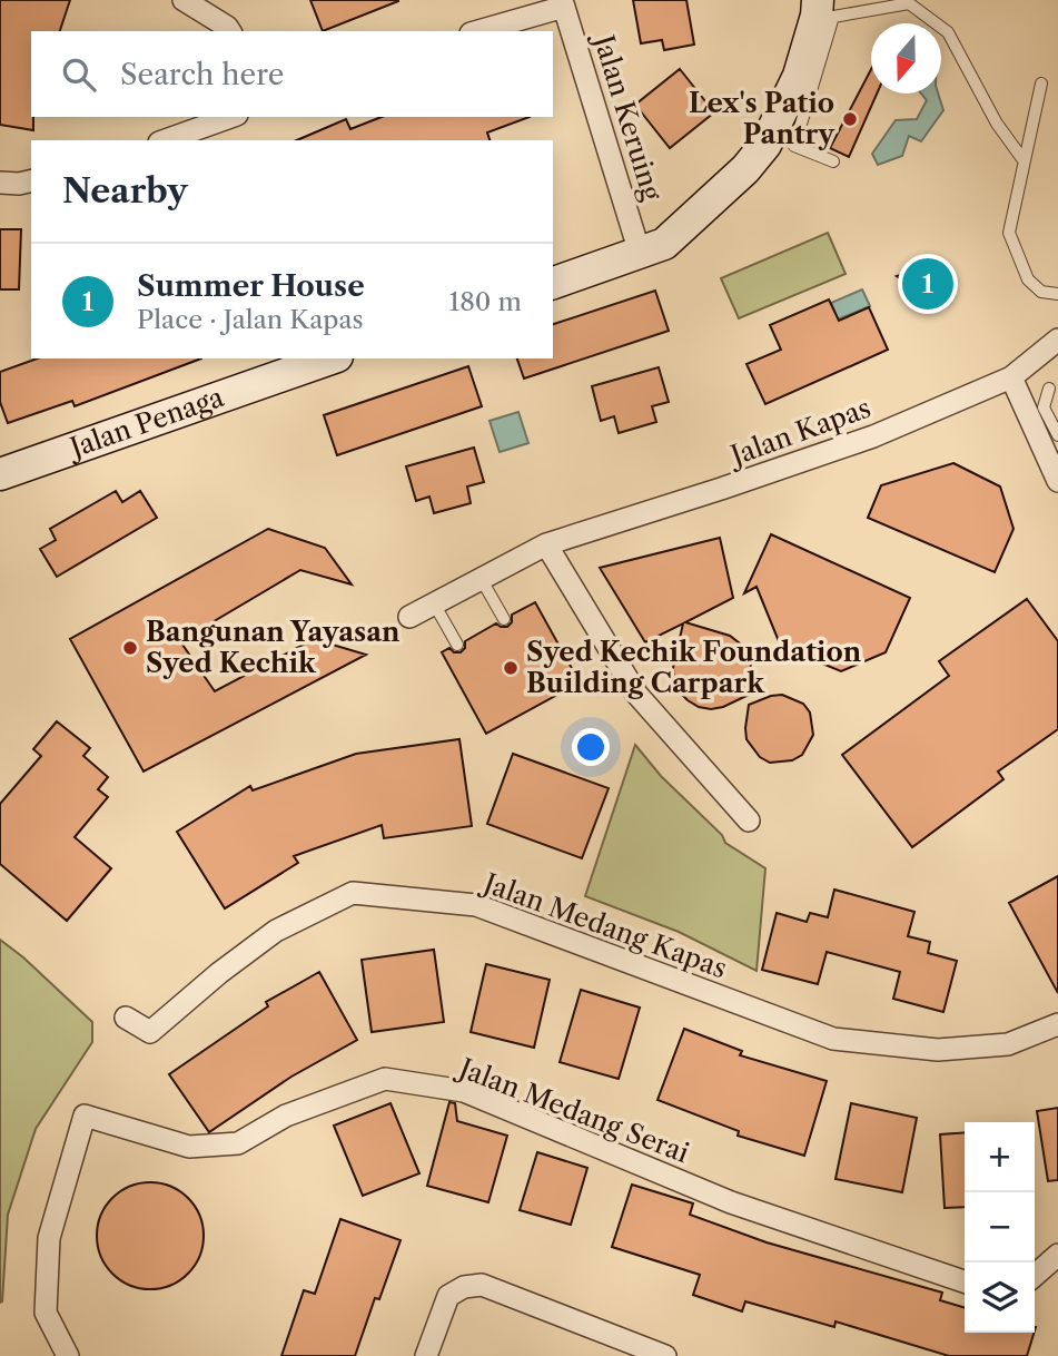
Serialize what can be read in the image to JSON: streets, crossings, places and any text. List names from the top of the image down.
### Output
{
  "streets": {
    "street": [
      "Jalan Keruing",
      "Jalan Penaga",
      "Jalan Kapas",
      "Jalan Medang Kapas",
      "Jalan Medang Serai"
    ]
  },
  "places": ["Lex's Patio Pantry", "Bangunan Yayasan Syed Kechik", "Syed Kechik Foundation Building Carpark"],
  "north": "bottom",
  "page": {
    "search": "Search here",
    "heading": "Nearby",
    "list": [
      {
        "mark": "1",
        "name": "Summer House",
        "note": "Place · Jalan Kapas",
        "value": "180 m"
      }
    ],
    "pins": "1",
    "map_buttons": ["+", "−"]
  }
}
